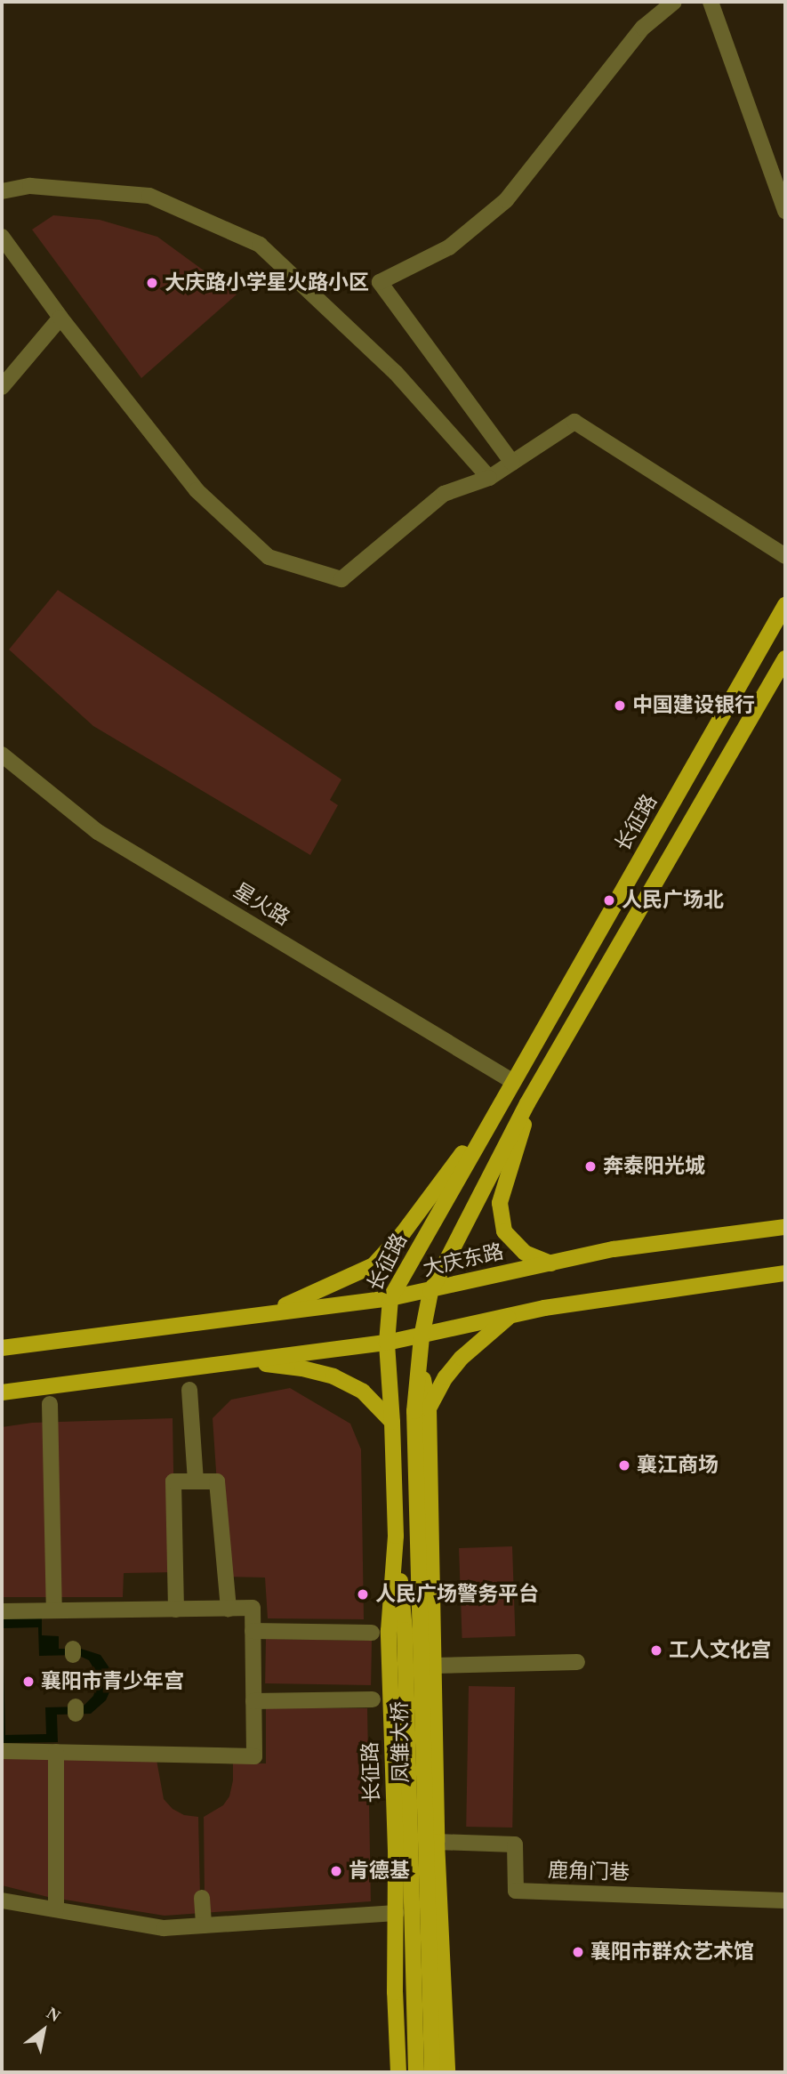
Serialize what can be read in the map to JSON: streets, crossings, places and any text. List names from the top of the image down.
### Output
{
  "streets": {
    "main road": ["长征路", "大庆东路", "凤雏大桥"],
    "street": ["星火路", "鹿角门巷"]
  },
  "crossings": [
    ["长征路", "大庆东路"],
    ["长征路", "凤雏大桥"]
  ],
  "places": [
    "大庆路小学星火路小区",
    "中国建设银行",
    "人民广场北",
    "奔泰阳光城",
    "襄江商场",
    "人民广场警务平台",
    "工人文化宫",
    "襄阳市青少年宫",
    "肯德基",
    "襄阳市群众艺术馆"
  ],
  "north": "top right"
}
